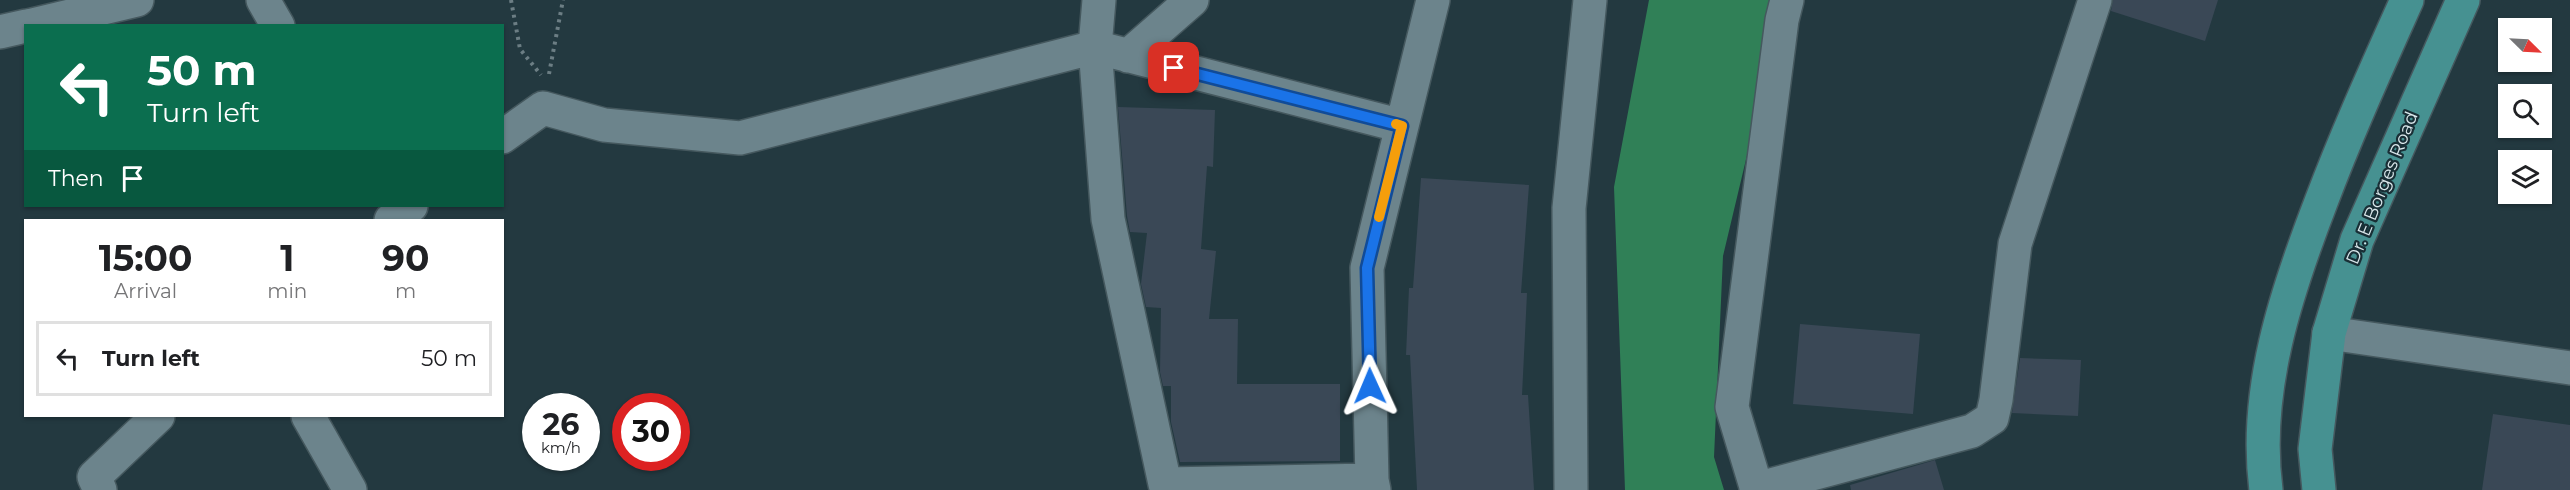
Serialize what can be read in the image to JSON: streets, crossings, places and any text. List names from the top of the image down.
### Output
{
  "streets": {
    "main road": ["Dr. E Borges Road"]
  },
  "north": "bottom right",
  "page": {
    "turn": ["50 m", "Turn left"],
    "then": "Then",
    "eta": [
      "15:00",
      "Arrival",
      "1",
      "min",
      "90",
      "m"
    ],
    "list": [
      {
        "name": "Turn left",
        "value": "50 m"
      }
    ],
    "speed": "26 km/h",
    "limit": "30"
  }
}
